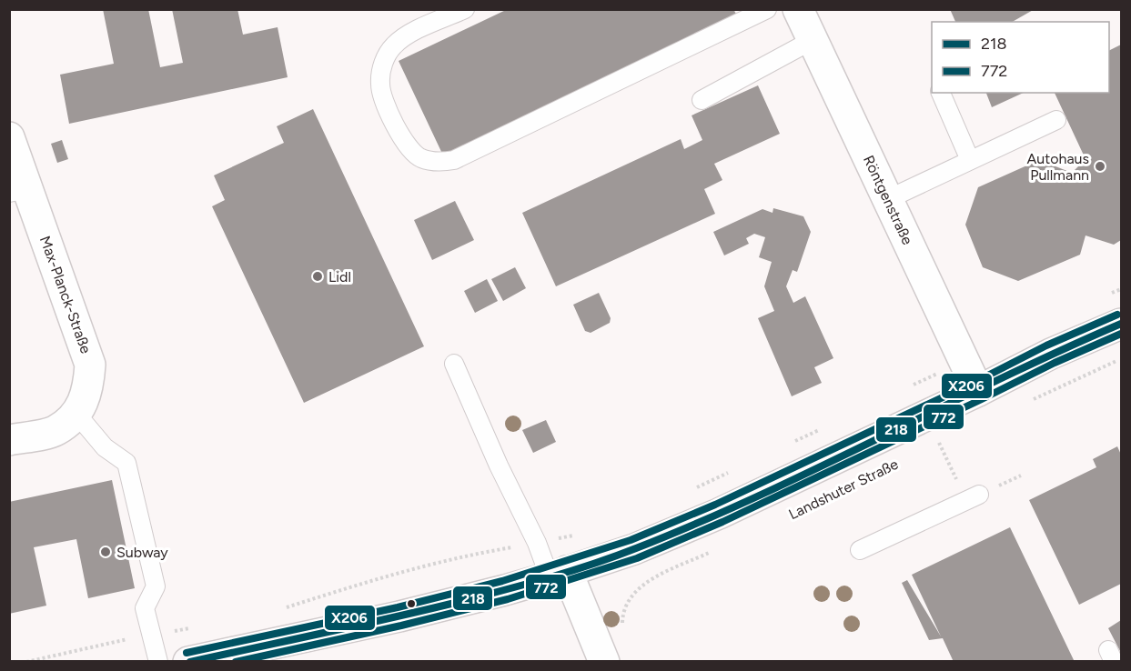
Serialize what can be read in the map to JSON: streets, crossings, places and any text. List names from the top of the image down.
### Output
{
  "streets": {
    "main road": ["Landshuter Straße"],
    "street": ["Röntgenstraße", "Max-Planck-Straße"]
  },
  "crossings": [
    ["Röntgenstraße", "Landshuter Straße"]
  ],
  "places": ["Autohaus Pullmann", "Lidl", "Subway"],
  "lines": ["transit line X206", "transit line 218", "transit line 772"],
  "legend": ["218", "772"]
}
